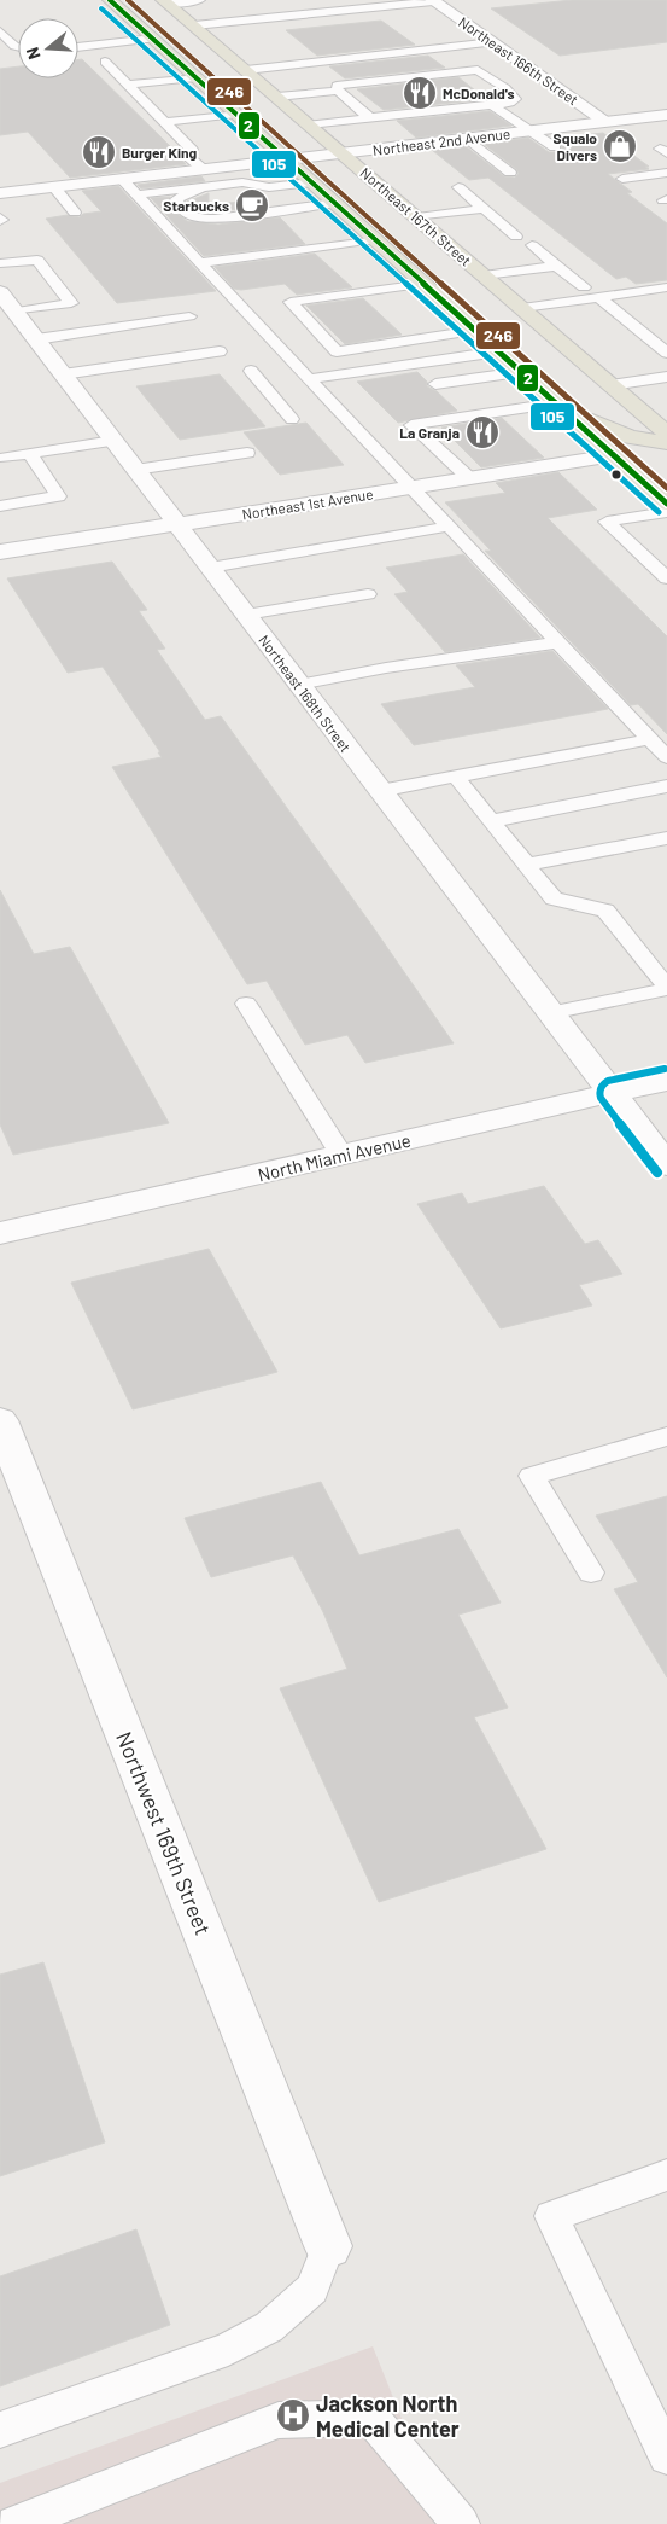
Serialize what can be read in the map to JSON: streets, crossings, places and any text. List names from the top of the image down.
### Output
{
  "streets": {
    "main road": ["Northeast 167th Street"],
    "street": [
      "Northeast 166th Street",
      "Northeast 2nd Avenue",
      "Northeast 1st Avenue",
      "Northeast 168th Street",
      "North Miami Avenue",
      "Northwest 169th Street"
    ]
  },
  "crossings": [
    ["Northeast 166th Street", "Northeast 2nd Avenue"],
    ["Northeast 2nd Avenue", "Northeast 167th Street"],
    ["Northeast 1st Avenue", "Northeast 168th Street"],
    ["Northeast 168th Street", "North Miami Avenue"]
  ],
  "places": {
    "restaurant": ["McDonald's", "Burger King", "La Granja"],
    "shop": ["Squalo Divers"],
    "cafe": ["Starbucks"],
    "hospital": ["Jackson North Medical Center"]
  },
  "lines": ["transit line 2", "transit line 246", "transit line 105"],
  "north": "left"
}
